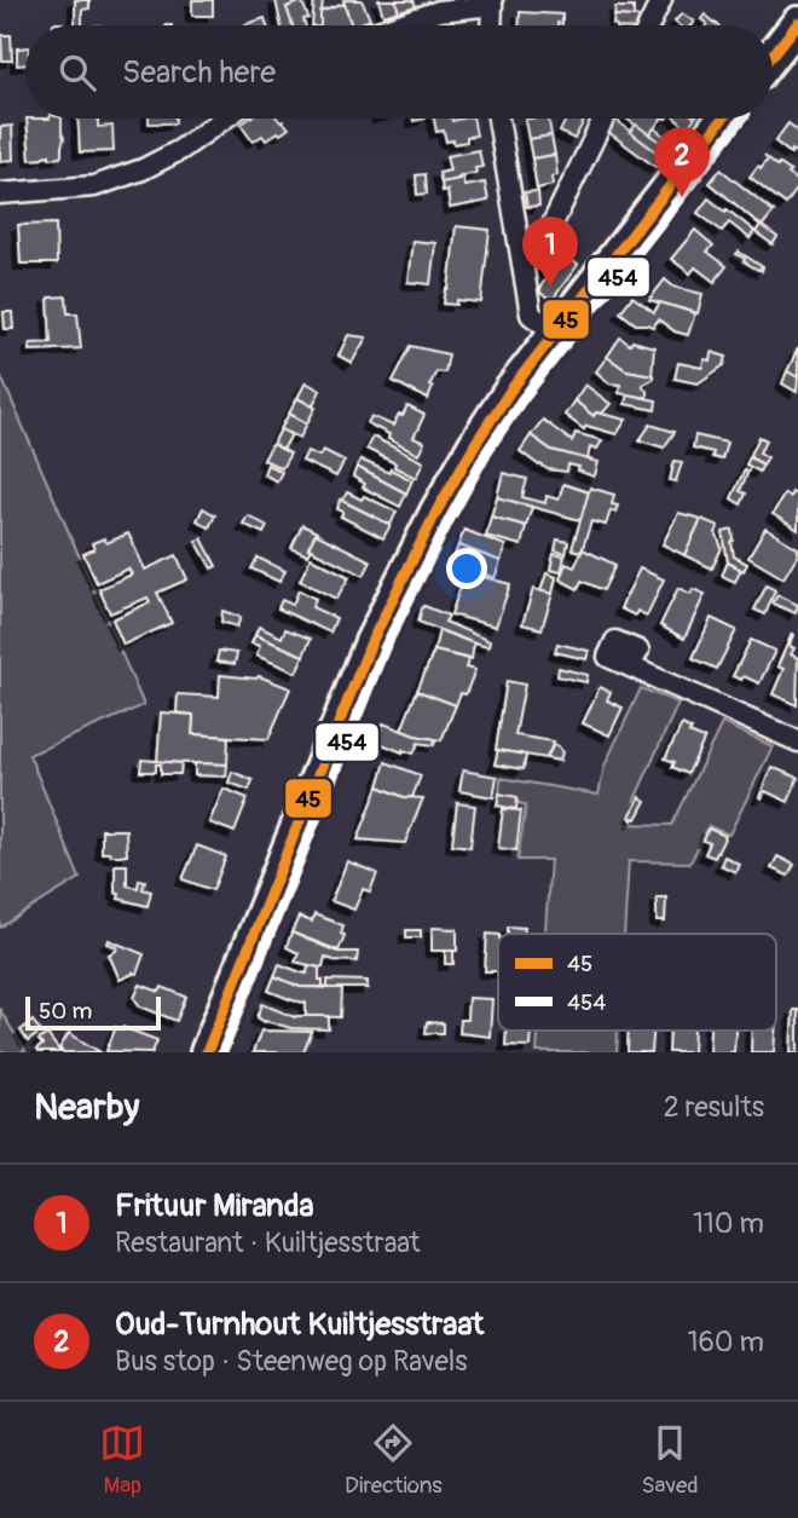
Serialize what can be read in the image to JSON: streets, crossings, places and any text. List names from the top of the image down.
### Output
{
  "lines": ["transit line 45", "transit line 454"],
  "legend": ["45", "454"],
  "scale_bar": "50 m",
  "page": {
    "search": "Search here",
    "pins": ["2", "1"],
    "scale": "50 m",
    "heading": ["Nearby", "2 results"],
    "list": [
      {
        "mark": "1",
        "name": "Frituur Miranda",
        "note": "Restaurant · Kuiltjesstraat",
        "value": "110 m"
      },
      {
        "mark": "2",
        "name": "Oud-Turnhout Kuiltjesstraat",
        "note": "Bus stop · Steenweg op Ravels",
        "value": "160 m"
      }
    ],
    "nav": ["Map", "Directions", "Saved"]
  }
}
